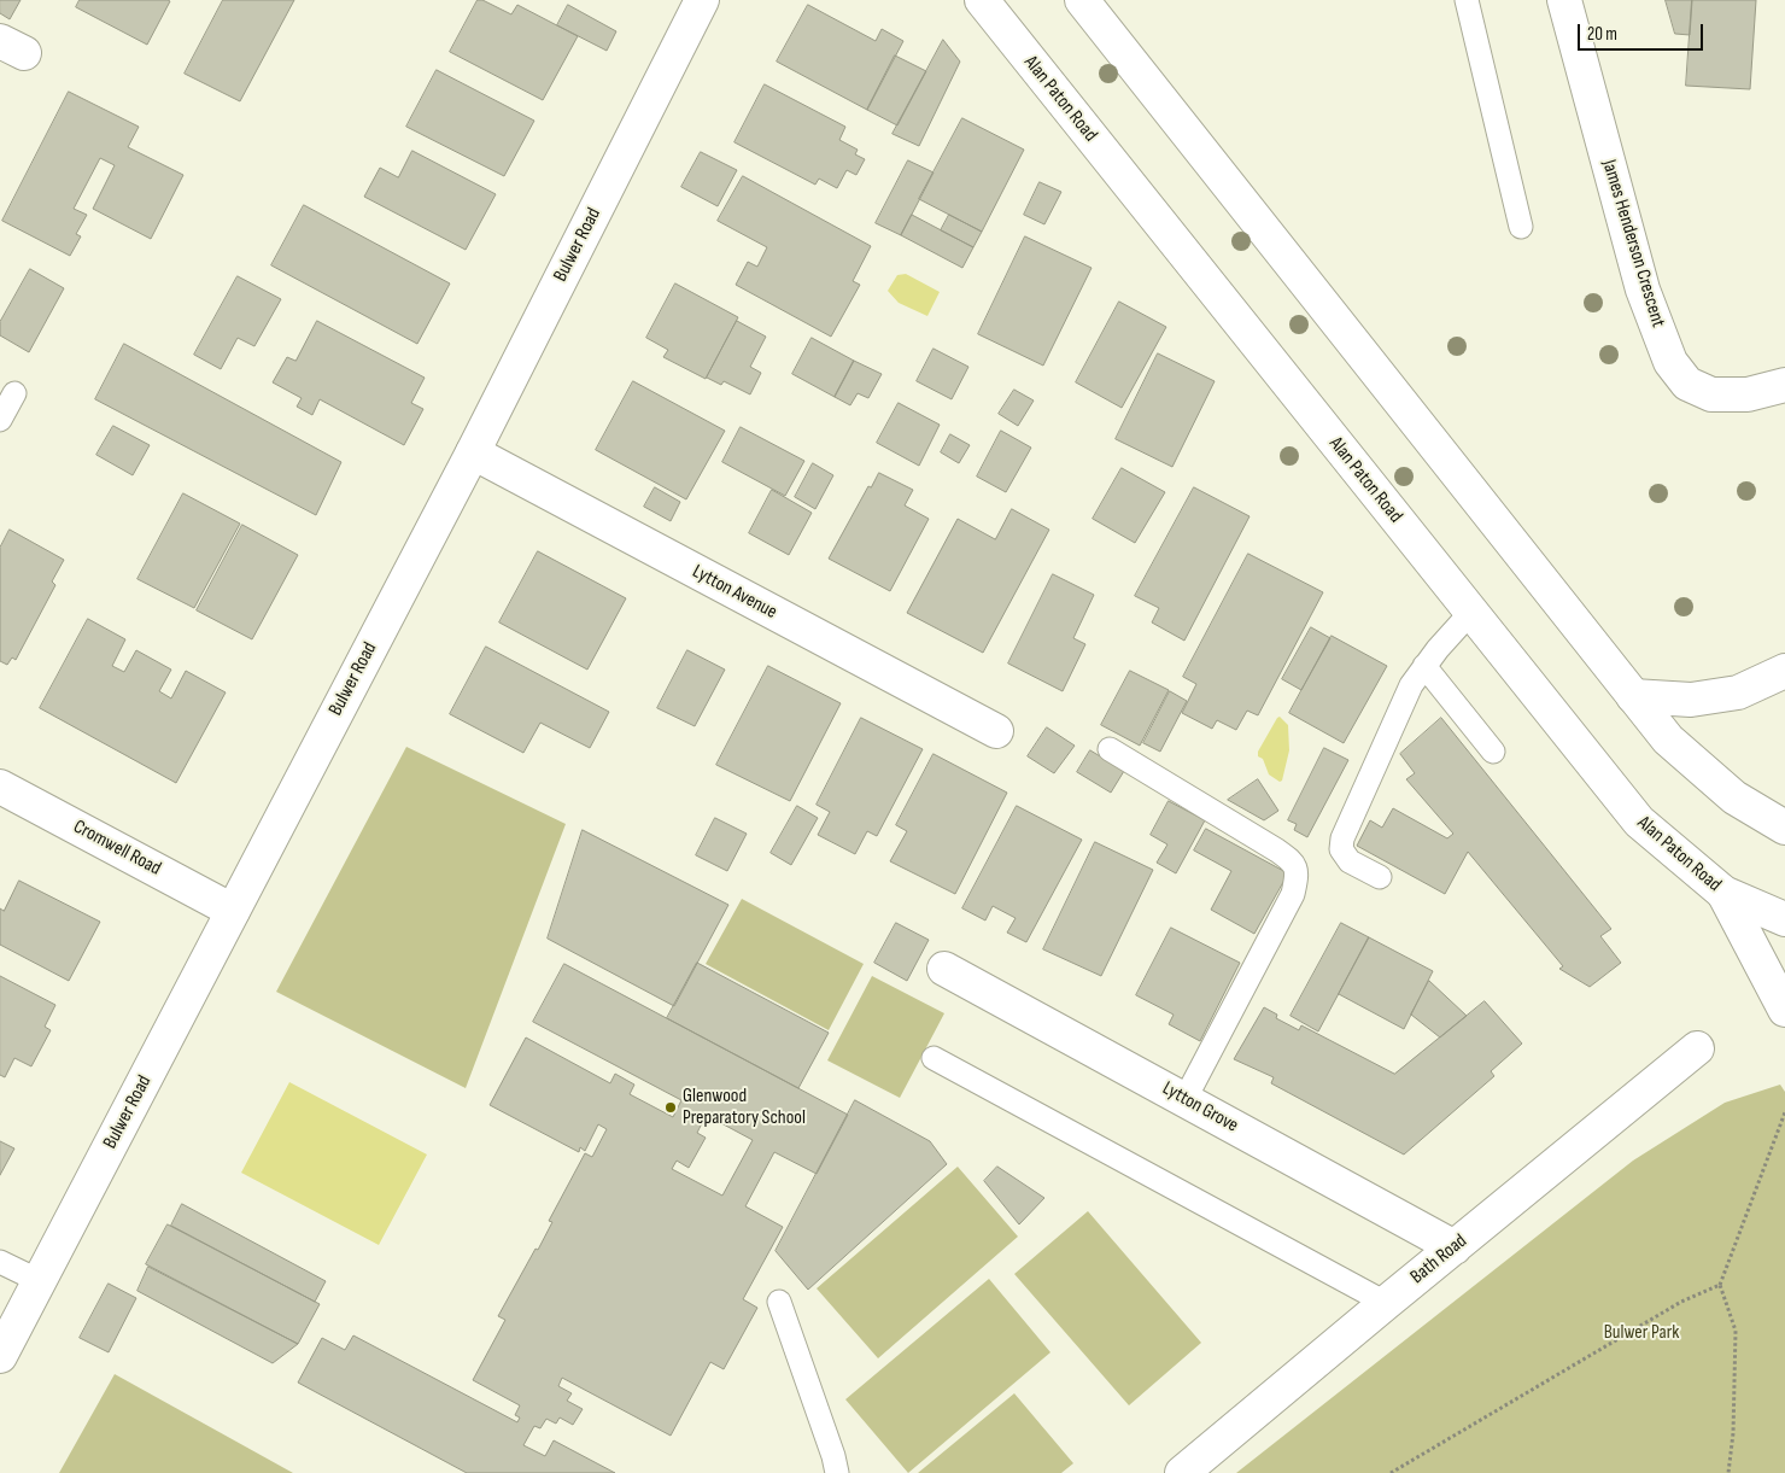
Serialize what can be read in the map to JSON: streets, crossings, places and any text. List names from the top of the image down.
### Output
{
  "streets": {
    "street": [
      "Alan Paton Road",
      "James Henderson Crescent",
      "Bulwer Road",
      "Lytton Avenue",
      "Cromwell Road",
      "Lytton Grove",
      "Bath Road"
    ]
  },
  "crossings": [
    ["Bulwer Road", "Lytton Avenue"],
    ["Bulwer Road", "Cromwell Road"],
    ["Lytton Grove", "Bath Road"]
  ],
  "parks": ["Bulwer Park"],
  "places": ["Glenwood Preparatory School"],
  "scale_bar": "20 m"
}
